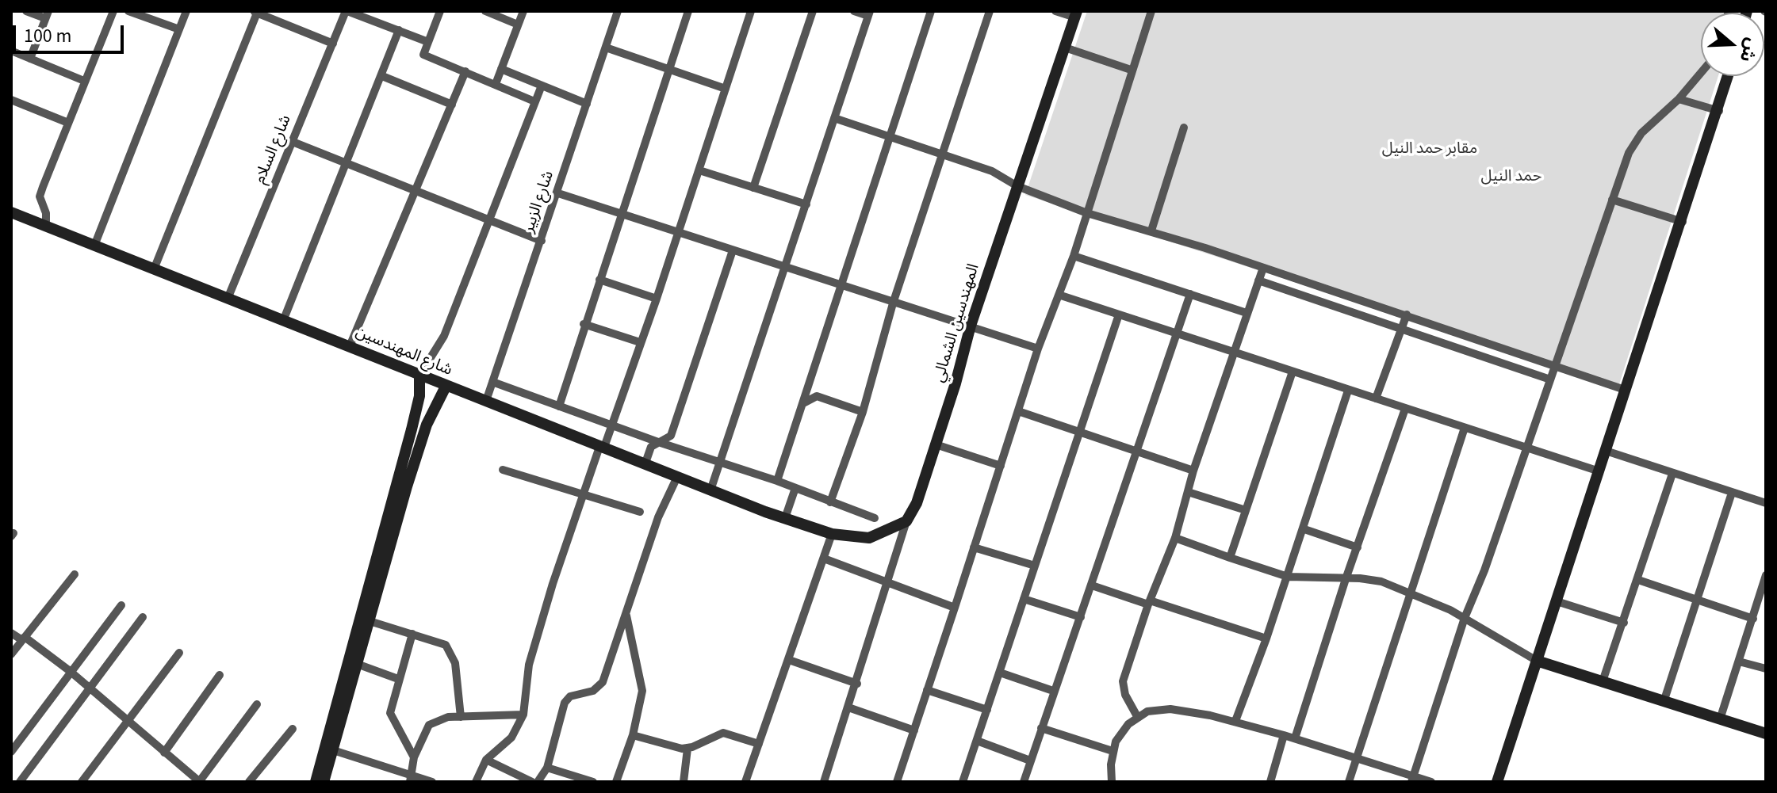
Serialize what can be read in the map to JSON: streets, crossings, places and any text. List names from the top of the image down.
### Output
{
  "streets": {
    "main road": ["المهندسين الشمالي", "شارع المهندسين"],
    "street": ["شارع السلام", "شارع الزبير"]
  },
  "crossings": [
    ["شارع السلام", "شارع المهندسين"],
    ["شارع الزبير", "شارع المهندسين"]
  ],
  "parks": ["مقابر حمد النيل", "حمد النيل"],
  "scale_bar": "100 m",
  "north": "right"
}
